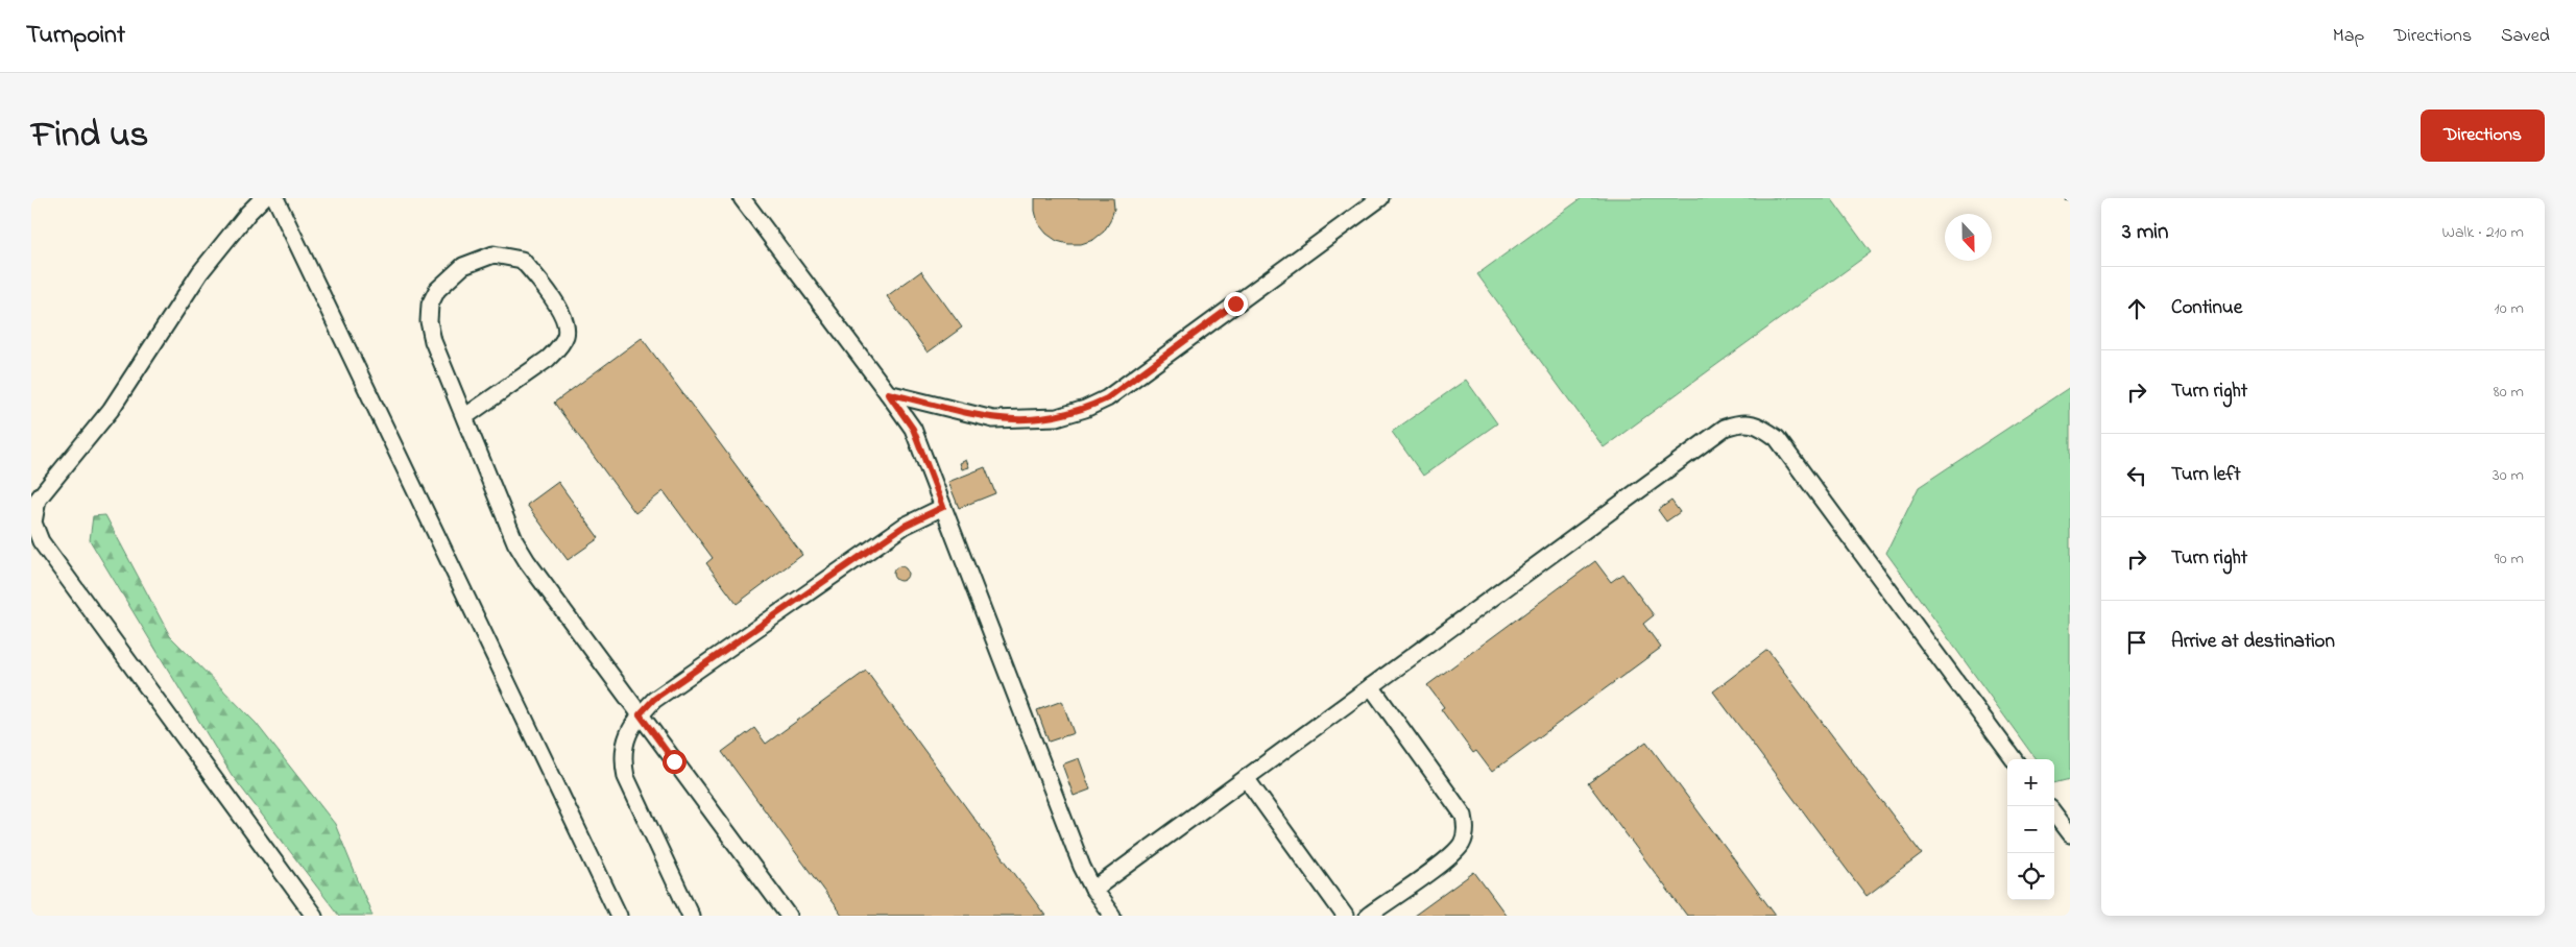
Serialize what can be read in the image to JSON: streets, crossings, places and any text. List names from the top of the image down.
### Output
{
  "north": "bottom",
  "page": {
    "header": "Turnpoint",
    "nav": ["Map", "Directions", "Saved"],
    "title": "Find us",
    "buttons": "Directions",
    "heading": ["3 min", "Walk · 210 m"],
    "list": [
      ["Continue", "10 m"],
      ["Turn right", "80 m"],
      ["Turn left", "30 m"],
      ["Turn right", "90 m"],
      "Arrive at destination"
    ],
    "map_buttons": ["+", "−"]
  }
}
